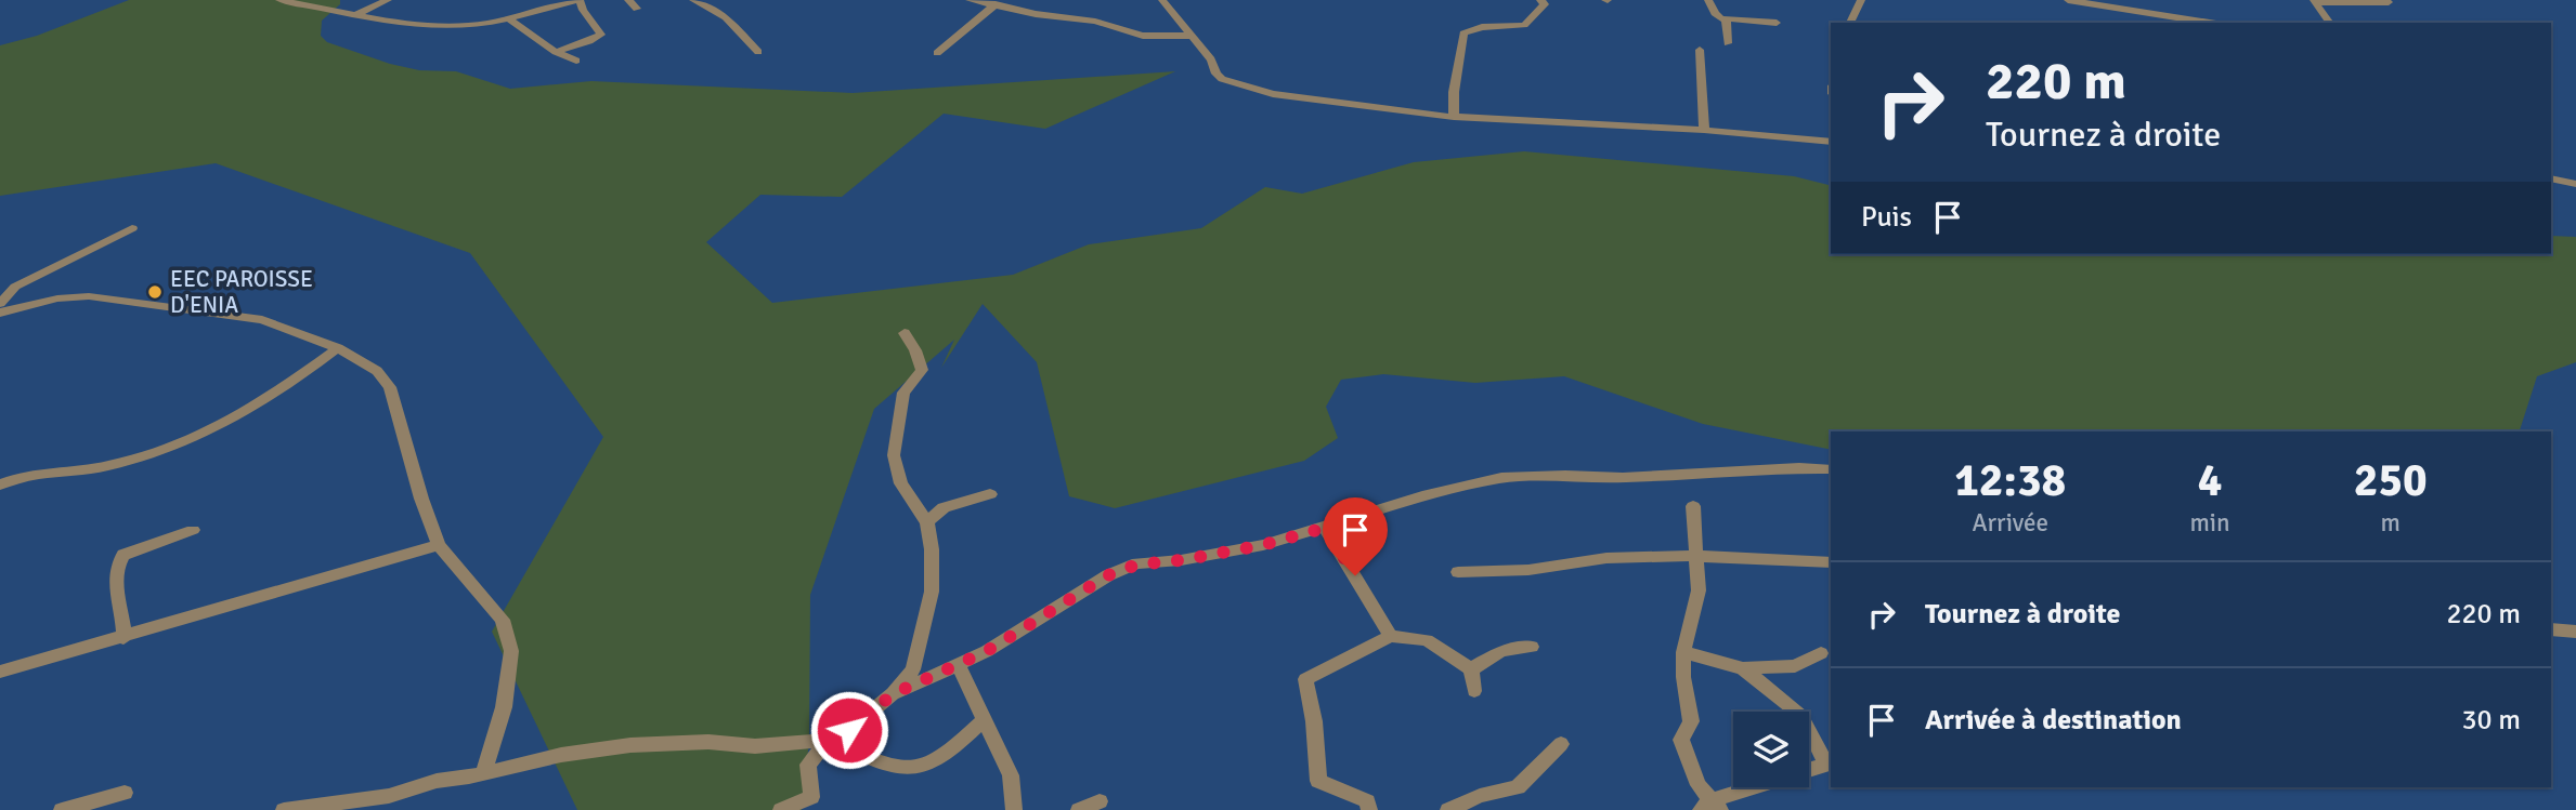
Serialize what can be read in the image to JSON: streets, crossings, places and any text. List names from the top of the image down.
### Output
{
  "places": ["EEC PAROISSE D'ENIA"],
  "page": {
    "turn": ["220 m", "Tournez à droite"],
    "then": "Puis",
    "eta": [
      "12:38",
      "Arrivée",
      "4",
      "min",
      "250",
      "m"
    ],
    "list": [
      {
        "name": "Tournez à droite",
        "value": "220 m"
      },
      {
        "name": "Arrivée à destination",
        "value": "30 m"
      }
    ]
  }
}
